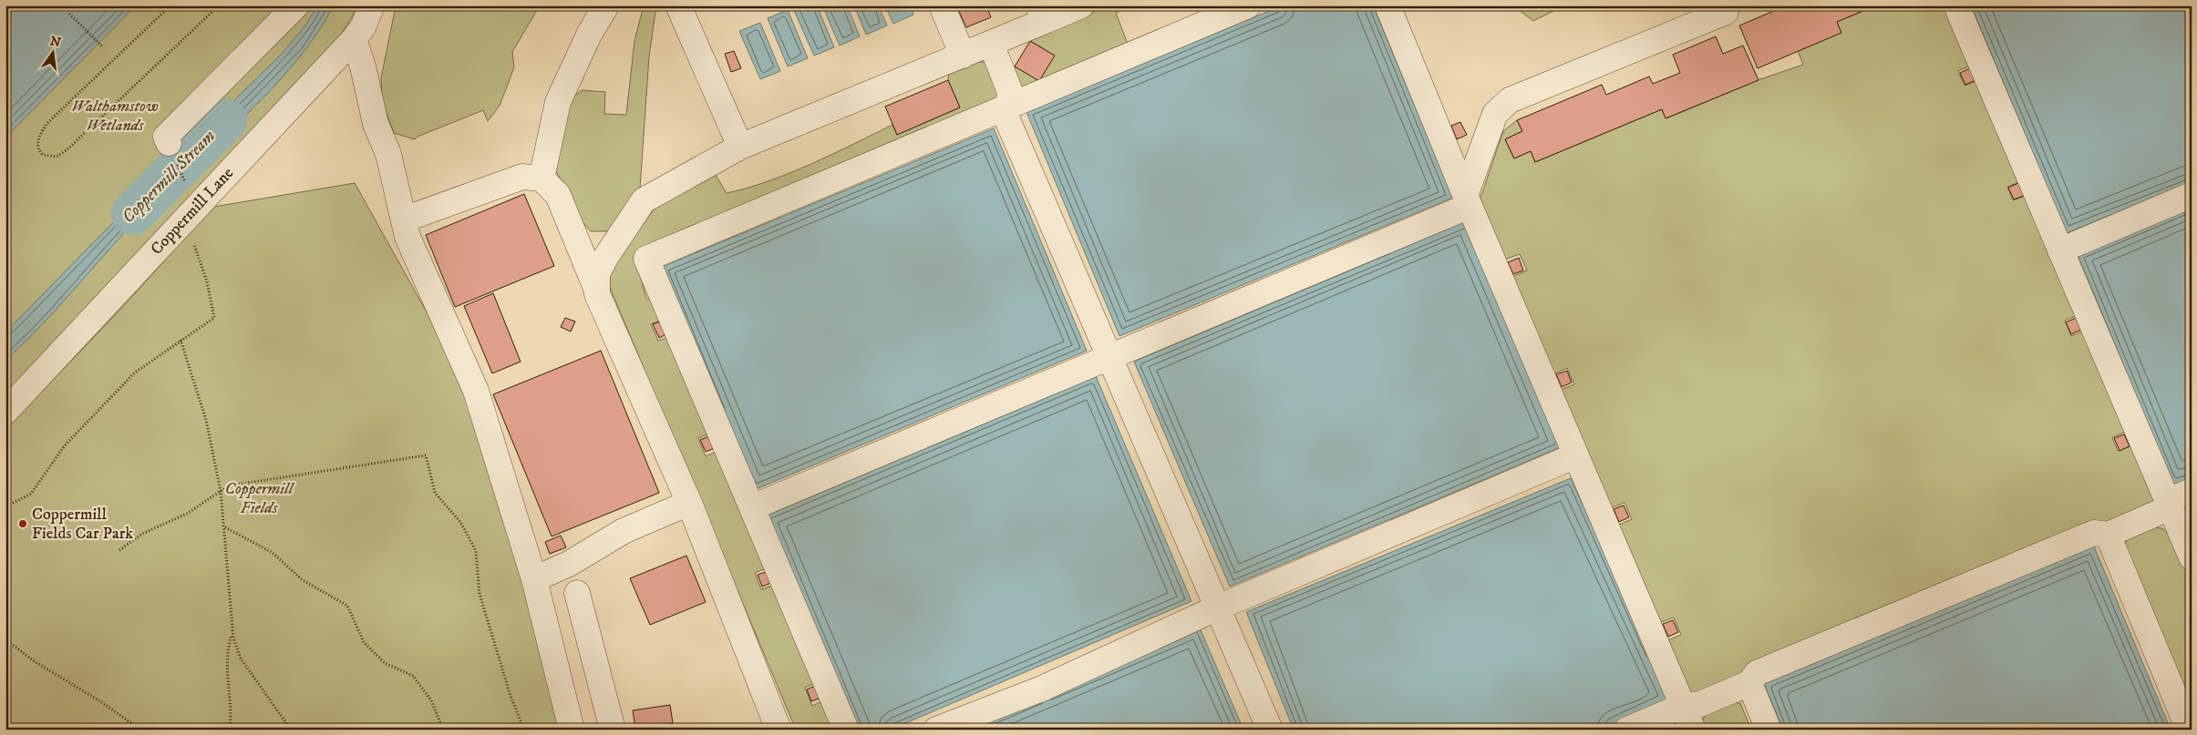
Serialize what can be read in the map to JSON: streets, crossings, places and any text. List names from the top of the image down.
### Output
{
  "streets": {
    "street": ["Coppermill Lane"]
  },
  "water": ["Coppermill Stream"],
  "parks": ["Walthamstow Wetlands", "Coppermill Fields"],
  "places": ["Coppermill Fields Car Park"],
  "north": "top"
}
